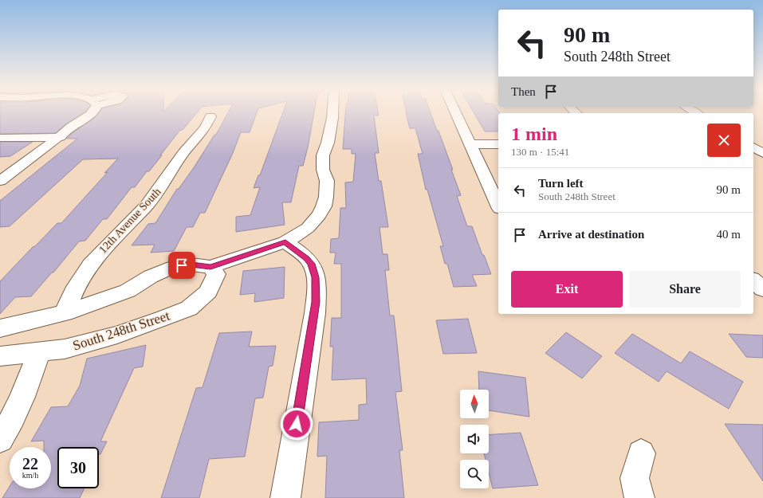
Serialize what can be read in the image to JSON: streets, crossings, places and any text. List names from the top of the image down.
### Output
{
  "streets": {
    "street": ["12th Avenue South", "South 248th Street"]
  },
  "north": "top",
  "page": {
    "turn": ["90 m", "South 248th Street"],
    "then": "Then",
    "heading": ["1 min", "130 m · 15:41"],
    "list": [
      {
        "name": "Turn left",
        "note": "South 248th Street",
        "value": "90 m"
      },
      {
        "name": "Arrive at destination",
        "value": "40 m"
      }
    ],
    "buttons": ["Exit", "Share"],
    "speed": "22 km/h",
    "limit": "30"
  }
}
